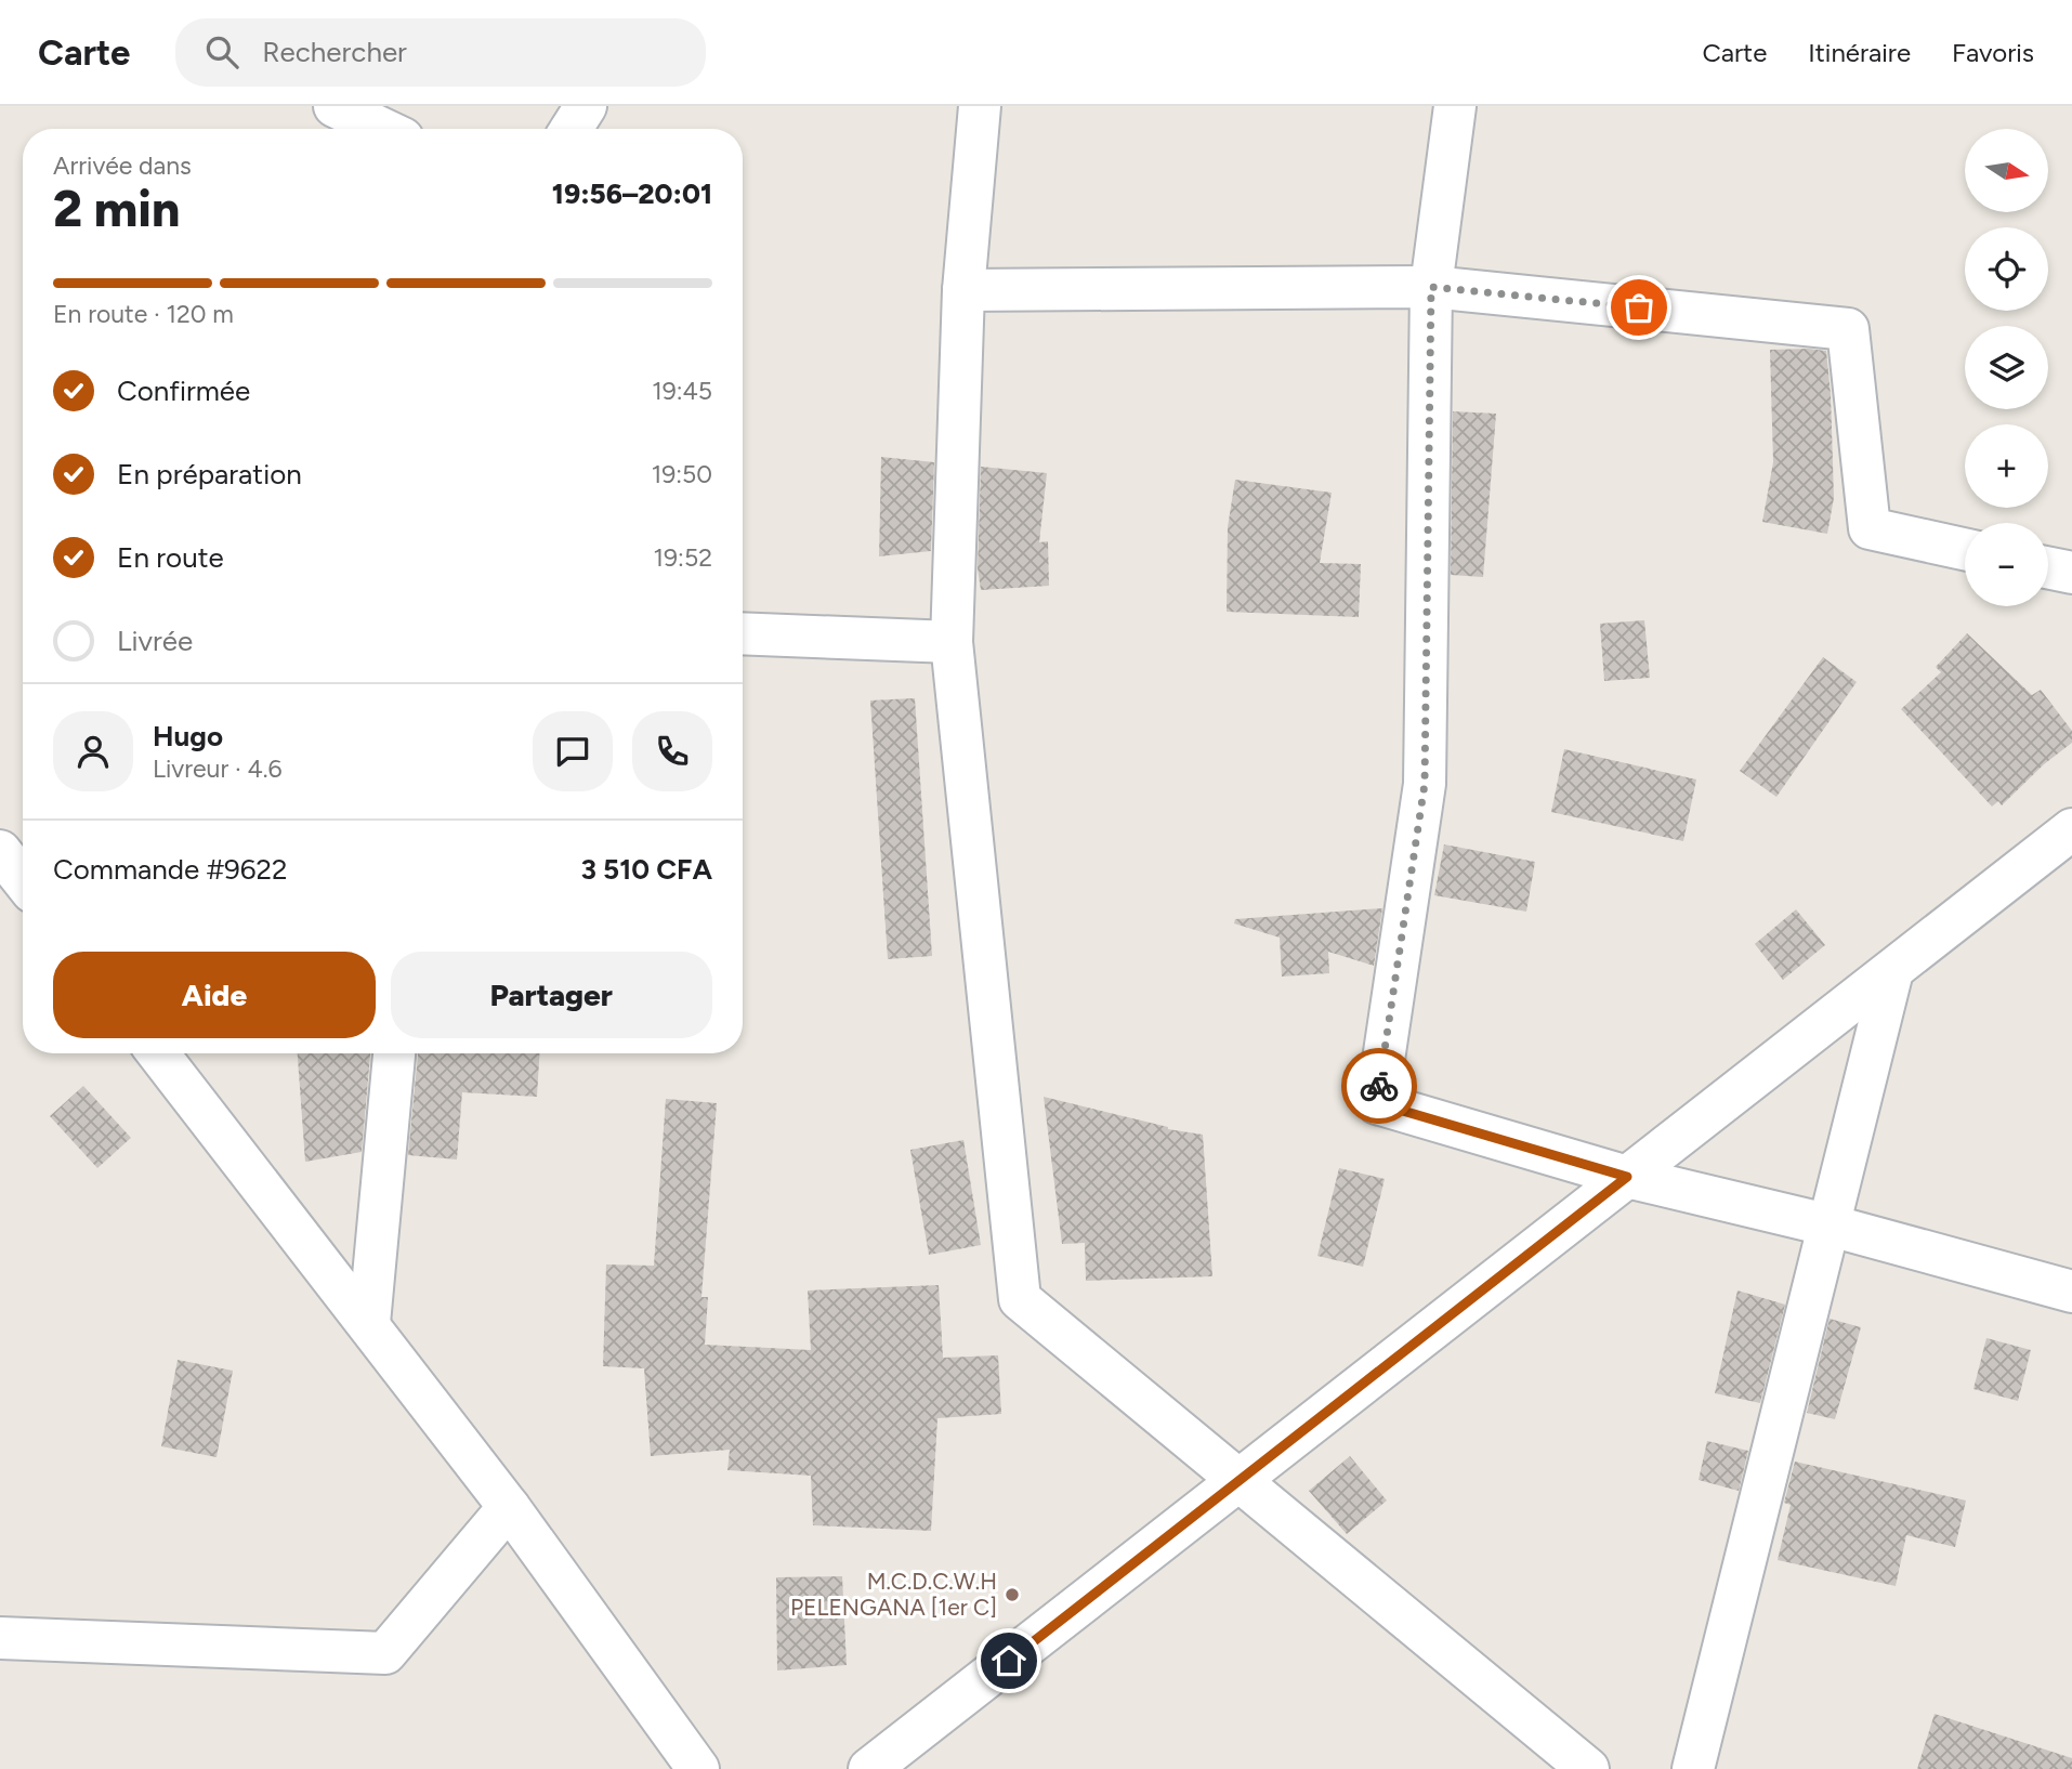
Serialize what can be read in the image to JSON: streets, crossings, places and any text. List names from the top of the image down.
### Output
{
  "places": ["M.C.D.C.W.H PELENGANA [1er C]"],
  "north": "right",
  "page": {
    "header": "Carte",
    "search": "Rechercher",
    "nav": ["Carte", "Itinéraire", "Favoris"],
    "map_buttons": ["+", "−"],
    "heading": ["2 min", "Arrivée dans", "19:56–20:01"],
    "panel": [
      "Hugo",
      "Livreur · 4.6",
      "Commande #9622",
      "3 510 CFA"
    ],
    "bar": "En route · 120 m",
    "list": [
      ["Confirmée", "19:45"],
      ["En préparation", "19:50"],
      ["En route", "19:52"],
      "Livrée"
    ],
    "buttons": ["Aide", "Partager"]
  }
}
